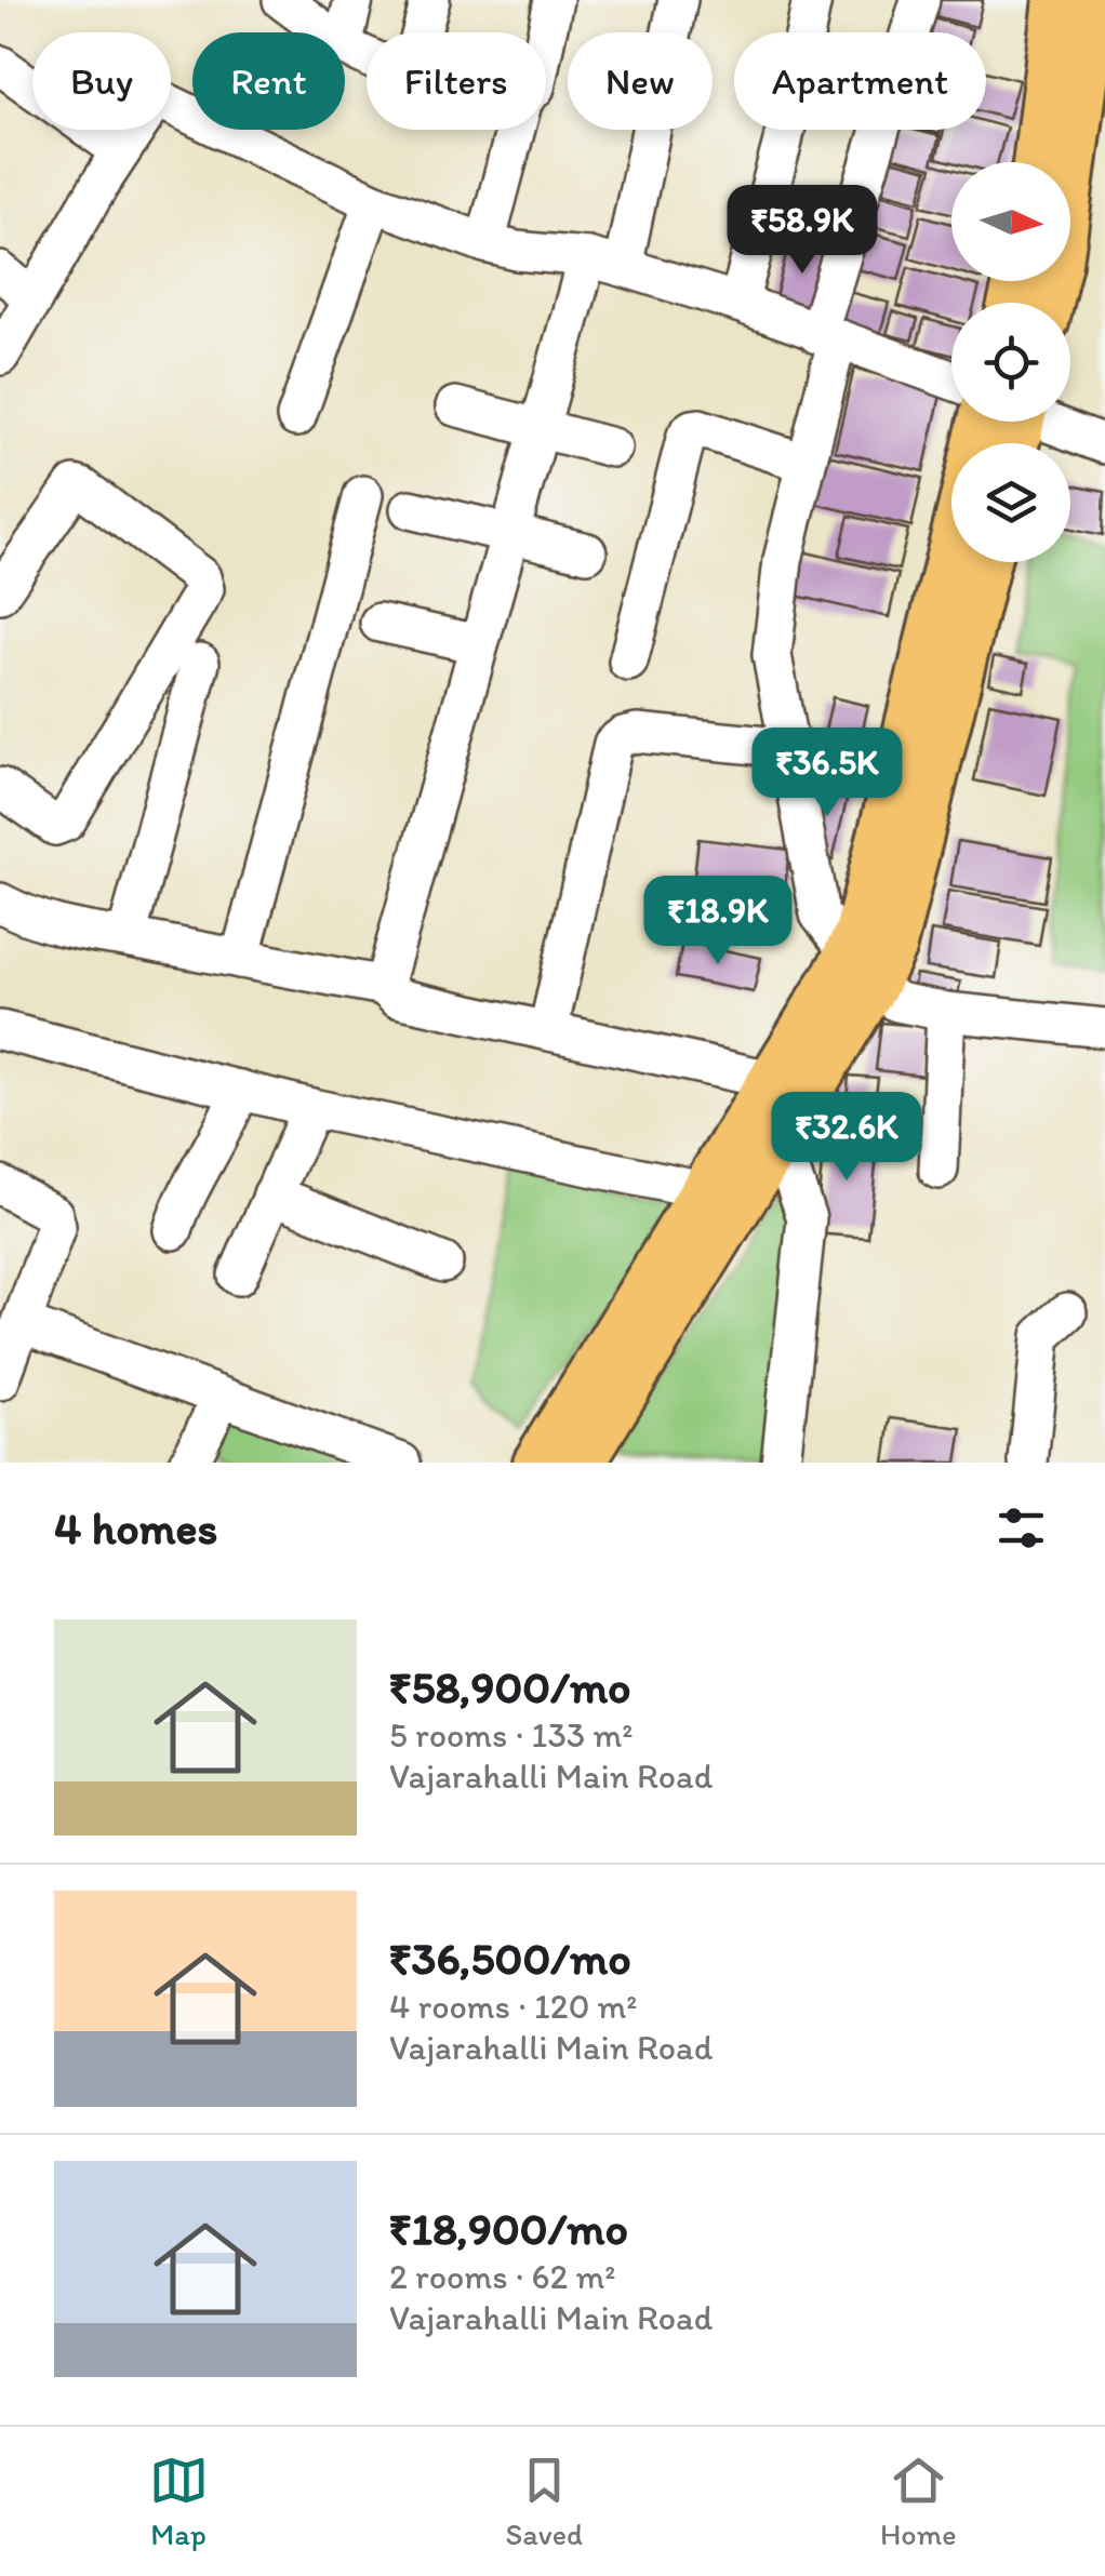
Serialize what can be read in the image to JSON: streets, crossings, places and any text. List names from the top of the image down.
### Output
{
  "north": "right",
  "page": {
    "chip": [
      "Buy",
      "Rent",
      "Filters",
      "New",
      "Apartment"
    ],
    "price": [
      "₹58.9K",
      "₹36.5K",
      "₹18.9K",
      "₹32.6K"
    ],
    "heading": "4 homes",
    "list": [
      {
        "name": "₹58,900/mo",
        "note": "5 rooms · 133 m² · Vajarahalli Main Road"
      },
      {
        "name": "₹36,500/mo",
        "note": "4 rooms · 120 m² · Vajarahalli Main Road"
      },
      {
        "name": "₹18,900/mo",
        "note": "2 rooms · 62 m² · Vajarahalli Main Road"
      }
    ],
    "tabs": ["Map", "Saved", "Home"]
  }
}
